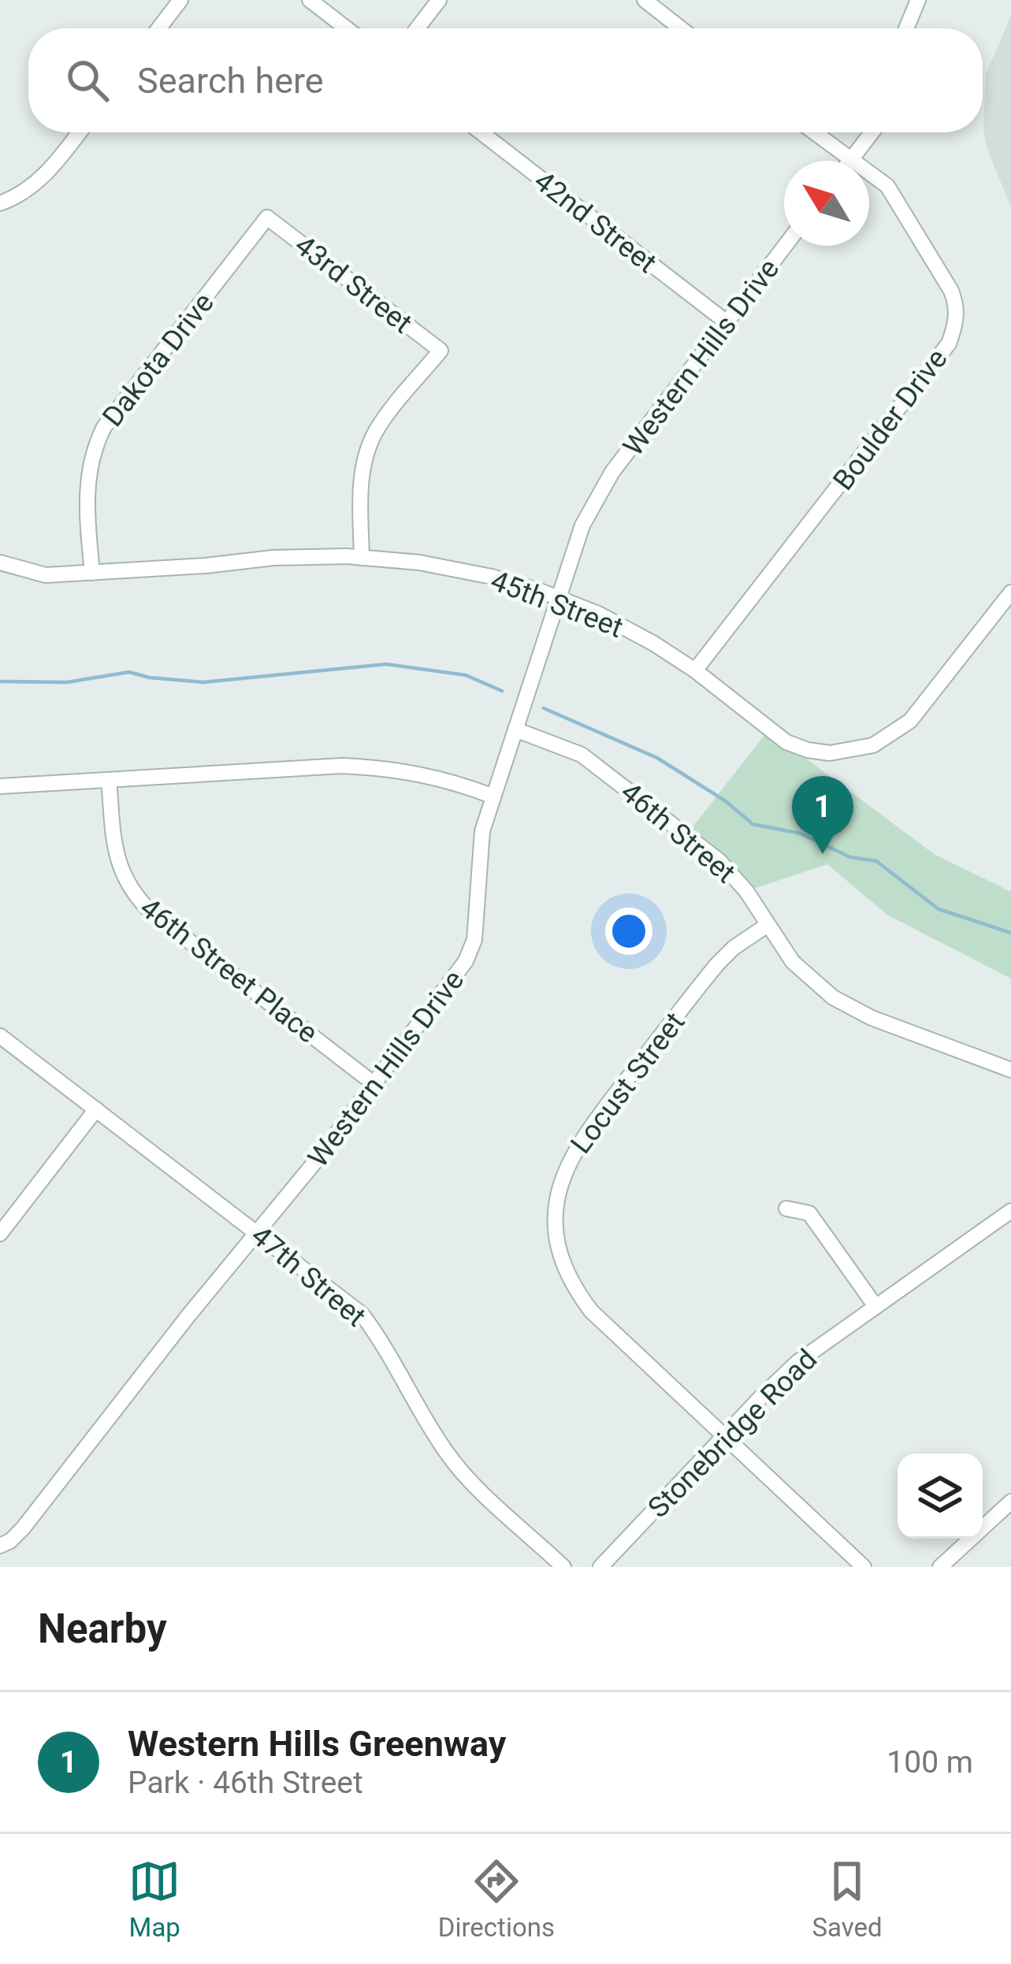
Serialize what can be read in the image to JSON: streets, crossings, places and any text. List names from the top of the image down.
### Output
{
  "streets": {
    "street": [
      "42nd Street",
      "43rd Street",
      "Western Hills Drive",
      "Dakota Drive",
      "Boulder Drive",
      "45th Street",
      "46th Street",
      "46th Street Place",
      "Locust Street",
      "47th Street",
      "Stonebridge Road"
    ]
  },
  "crossings": [
    ["42nd Street", "Western Hills Drive"],
    ["43rd Street", "Dakota Drive"],
    ["43rd Street", "45th Street"],
    ["Western Hills Drive", "45th Street"],
    ["Western Hills Drive", "46th Street"],
    ["Western Hills Drive", "46th Street Place"],
    ["Western Hills Drive", "47th Street"],
    ["Dakota Drive", "45th Street"],
    ["Boulder Drive", "45th Street"],
    ["46th Street", "Locust Street"],
    ["Locust Street", "Stonebridge Road"]
  ],
  "north": "top left",
  "page": {
    "search": "Search here",
    "pins": "1",
    "heading": "Nearby",
    "list": [
      {
        "mark": "1",
        "name": "Western Hills Greenway",
        "note": "Park · 46th Street",
        "value": "100 m"
      }
    ],
    "nav": ["Map", "Directions", "Saved"]
  }
}
